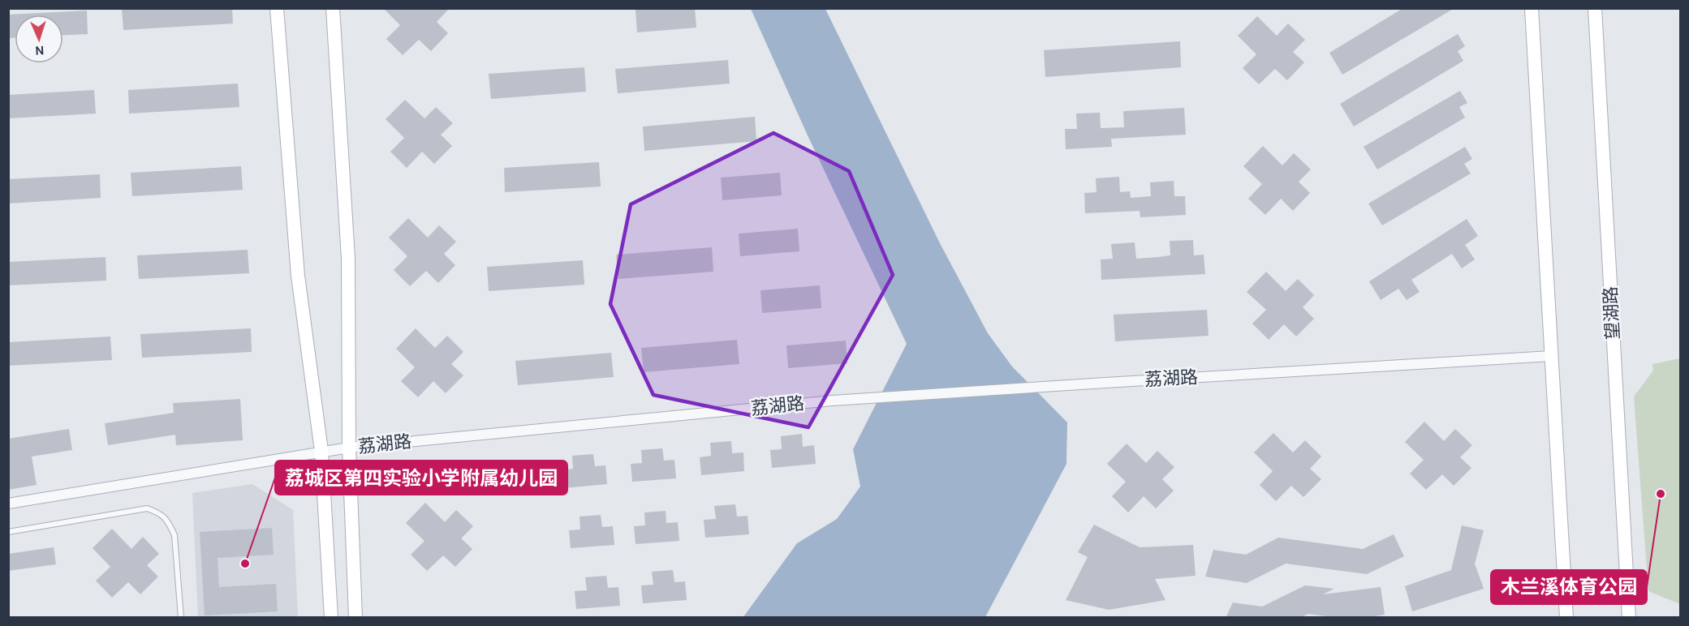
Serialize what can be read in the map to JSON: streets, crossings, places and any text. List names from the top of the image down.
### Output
{
  "streets": {
    "main road": ["望湖路"],
    "street": ["荔湖路"]
  },
  "places": ["木兰溪体育公园", "荔城区第四实验小学附属幼儿园"],
  "north": "bottom"
}
